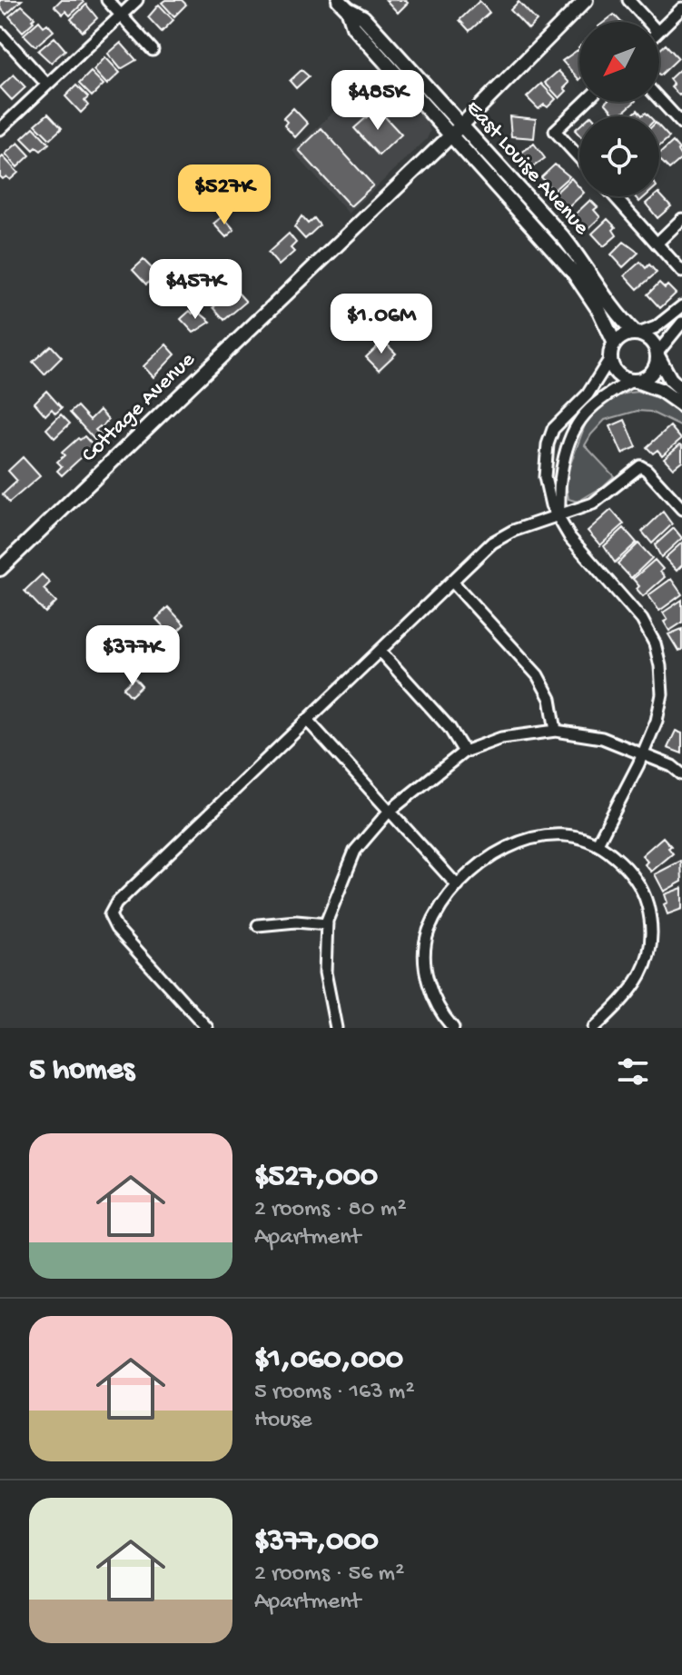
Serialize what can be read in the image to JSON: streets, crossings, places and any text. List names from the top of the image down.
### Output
{
  "streets": {
    "street": ["East Louise Avenue", "Cottage Avenue"]
  },
  "crossings": [
    ["East Louise Avenue", "Cottage Avenue"]
  ],
  "north": "bottom left",
  "page": {
    "price": [
      "$485K",
      "$527K",
      "$457K",
      "$1.06M",
      "$377K"
    ],
    "heading": "5 homes",
    "list": [
      {
        "name": "$527,000",
        "note": "2 rooms · 80 m² · Apartment"
      },
      {
        "name": "$1,060,000",
        "note": "5 rooms · 163 m² · House"
      },
      {
        "name": "$377,000",
        "note": "2 rooms · 56 m² · Apartment"
      }
    ]
  }
}
